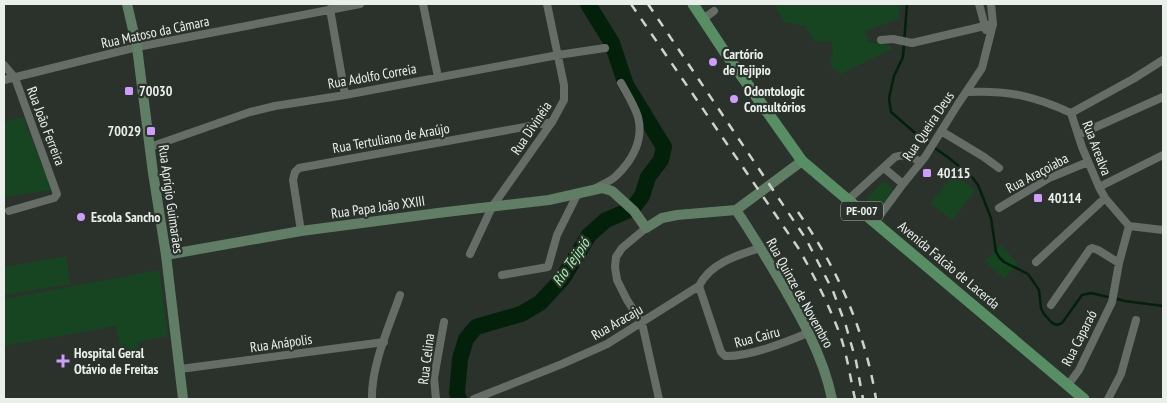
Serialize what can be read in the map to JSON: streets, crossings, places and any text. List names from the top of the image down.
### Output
{
  "streets": {
    "main road": ["PE-007", "Avenida Falcão de Lacerda"],
    "street": [
      "Rua Matoso da Câmara",
      "Rua Adolfo Correia",
      "Rua João Ferreira",
      "Rua Queira Deus",
      "Rua Divinéia",
      "Rua Tertuliano de Araújo",
      "Rua Arealva",
      "Rua Araçoiaba",
      "Rua Aprígio Guimarães",
      "Rua Papa João XXIII",
      "Rua Quinze de Novembro",
      "Rua Aracaju",
      "Rua Cairu",
      "Rua Caparaó",
      "Rua Anápolis",
      "Rua Celina"
    ]
  },
  "crossings": [
    ["Rua Matoso da Câmara", "Rua João Ferreira"],
    ["Rua Matoso da Câmara", "Rua Aprígio Guimarães"],
    ["Rua Adolfo Correia", "Rua Divinéia"],
    ["Rua Adolfo Correia", "Rua Aprígio Guimarães"],
    ["Rua Queira Deus", "Rua Arealva"],
    ["Rua Queira Deus", "Avenida Falcão de Lacerda"],
    ["Rua Divinéia", "Rua Tertuliano de Araújo"],
    ["Rua Divinéia", "Rua Papa João XXIII"],
    ["Rua Tertuliano de Araújo", "Rua Papa João XXIII"],
    ["Rua Arealva", "Rua Araçoiaba"],
    ["Rua Aprígio Guimarães", "Rua Papa João XXIII"],
    ["Rua Aprígio Guimarães", "Rua Anápolis"],
    ["Avenida Falcão de Lacerda", "Rua Caparaó"],
    ["Rua Quinze de Novembro", "Rua Aracaju"],
    ["Rua Quinze de Novembro", "Rua Cairu"],
    ["Rua Aracaju", "Rua Cairu"]
  ],
  "water": ["Rio Tejipió"],
  "places": {
    "other": ["Cartório de Tejipio", "Odontologic Consultórios", "Escola Sancho"],
    "transit": [
      "70030",
      "70029",
      "40115",
      "40114"
    ],
    "health": ["Hospital Geral Otávio de Freitas"]
  }
}
